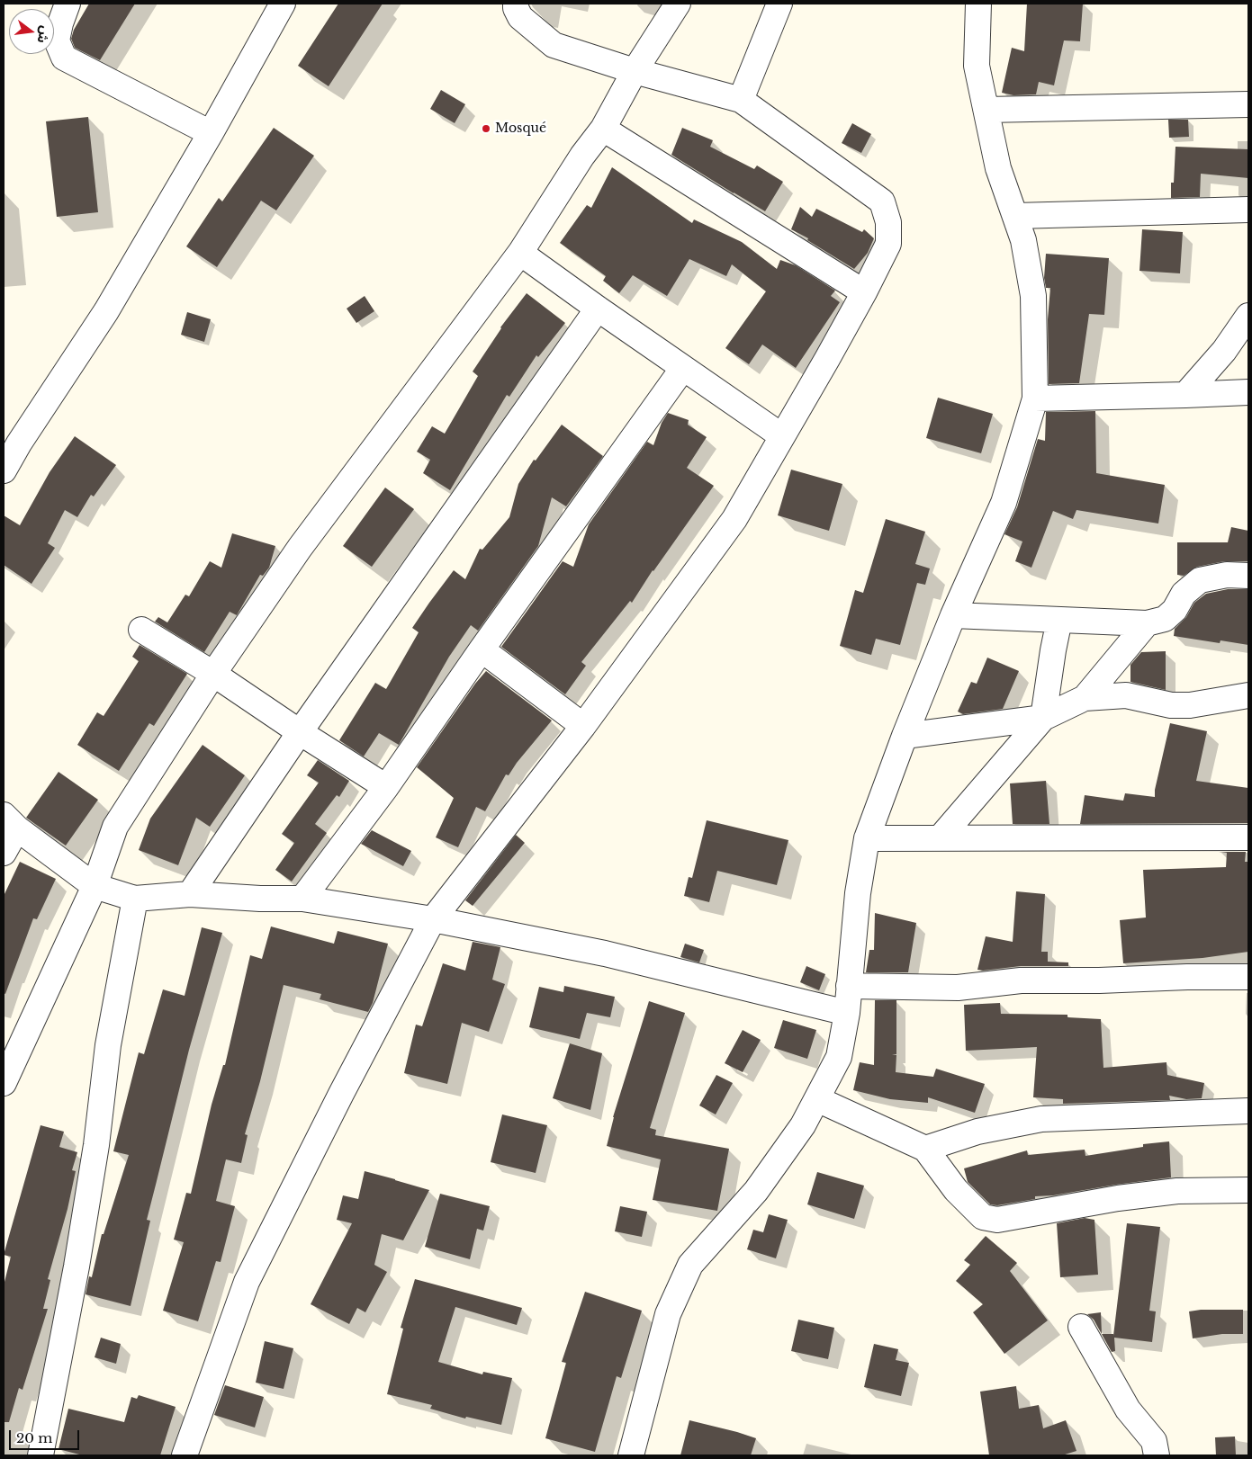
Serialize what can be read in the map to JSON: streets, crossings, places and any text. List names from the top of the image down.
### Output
{
  "places": ["Mosqué"],
  "scale_bar": "20 m",
  "north": "right"
}
